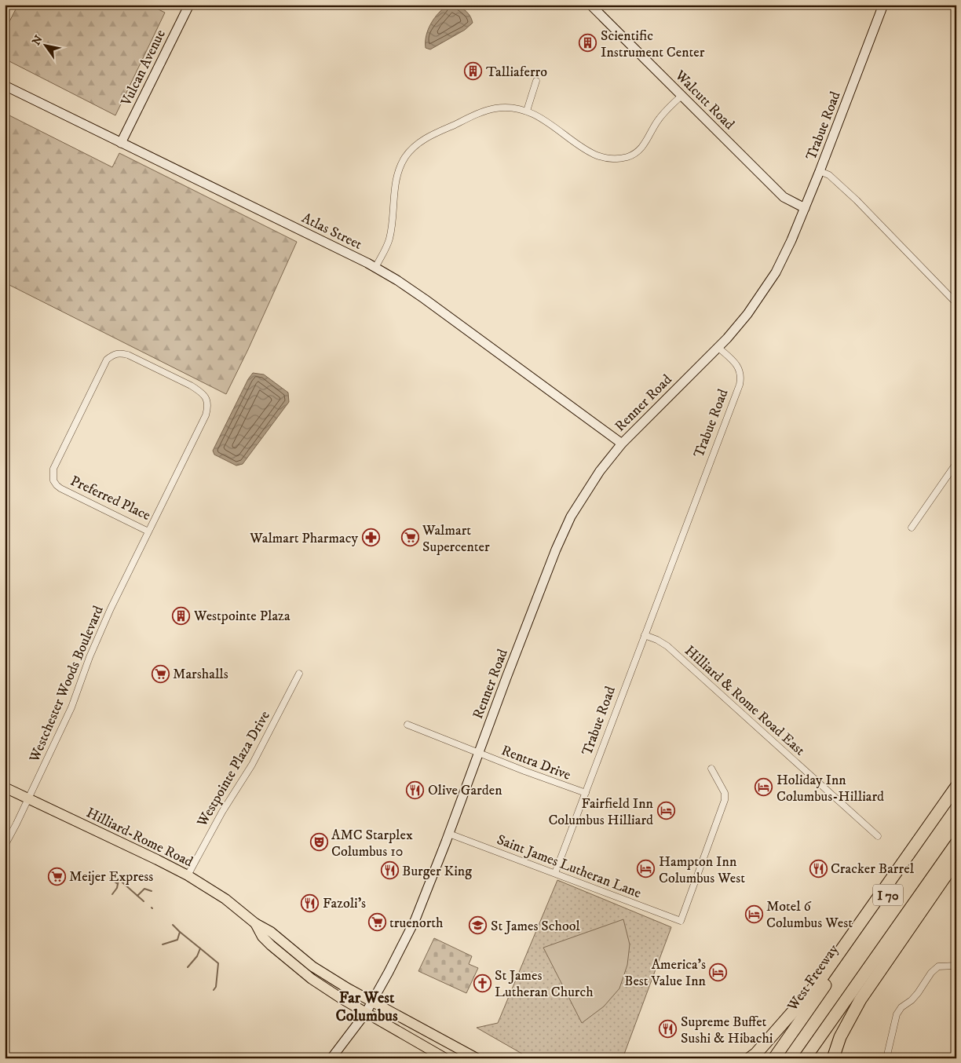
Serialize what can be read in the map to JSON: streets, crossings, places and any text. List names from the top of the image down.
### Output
{
  "streets": {
    "highway": ["I 70", "West Freeway"],
    "main road": [
      "Vulcan Avenue",
      "Walcutt Road",
      "Trabue Road",
      "Atlas Street",
      "Renner Road",
      "Hilliard-Rome Road"
    ],
    "street": [
      "Preferred Place",
      "Westchester Woods Boulevard",
      "Hilliard & Rome Road East",
      "Rentra Drive",
      "Westpointe Plaza Drive",
      "Saint James Lutheran Lane"
    ]
  },
  "crossings": [
    ["Vulcan Avenue", "Atlas Street"],
    ["Walcutt Road", "Trabue Road"],
    ["Trabue Road", "Renner Road"],
    ["Trabue Road", "Hilliard & Rome Road East"],
    ["Trabue Road", "Rentra Drive"],
    ["Trabue Road", "Saint James Lutheran Lane"],
    ["Atlas Street", "Renner Road"],
    ["Renner Road", "Rentra Drive"],
    ["Renner Road", "Hilliard-Rome Road"],
    ["Renner Road", "Saint James Lutheran Lane"],
    ["Preferred Place", "Westchester Woods Boulevard"],
    ["Westchester Woods Boulevard", "Hilliard-Rome Road"],
    ["Westpointe Plaza Drive", "Hilliard-Rome Road"]
  ],
  "districts": ["Far West Columbus"],
  "places": {
    "building": ["Scientific Instrument Center", "Talliaferro", "Westpointe Plaza"],
    "pharmacy": ["Walmart Pharmacy"],
    "supermarket": [
      "Walmart Supercenter",
      "Marshalls",
      "Meijer Express",
      "truenorth"
    ],
    "hotel": [
      "Holiday Inn Columbus-Hilliard",
      "Fairfield Inn Columbus Hilliard",
      "Hampton Inn Columbus West",
      "Motel 6 Columbus West",
      "America's Best Value Inn"
    ],
    "restaurant": [
      "Olive Garden",
      "Cracker Barrel",
      "Burger King",
      "Fazoli's",
      "Supreme Buffet Sushi & Hibachi"
    ],
    "theatre": ["AMC Starplex Columbus 10"],
    "school or university": ["St James School"],
    "church": ["St James Lutheran Church"]
  },
  "north": "top left"
}
